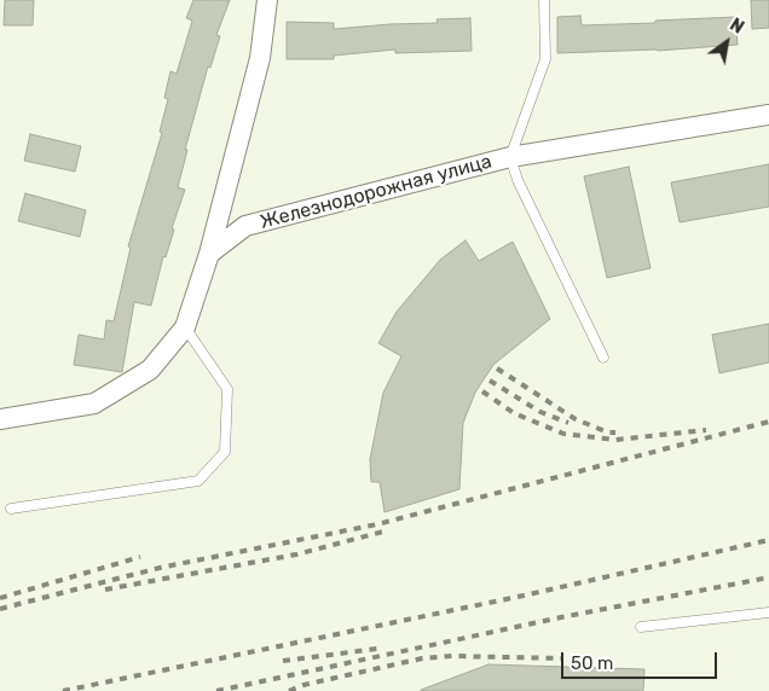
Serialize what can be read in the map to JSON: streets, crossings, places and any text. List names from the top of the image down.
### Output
{
  "streets": {
    "street": ["Железнодорожная улица"]
  },
  "scale_bar": "50 m",
  "north": "top right"
}
